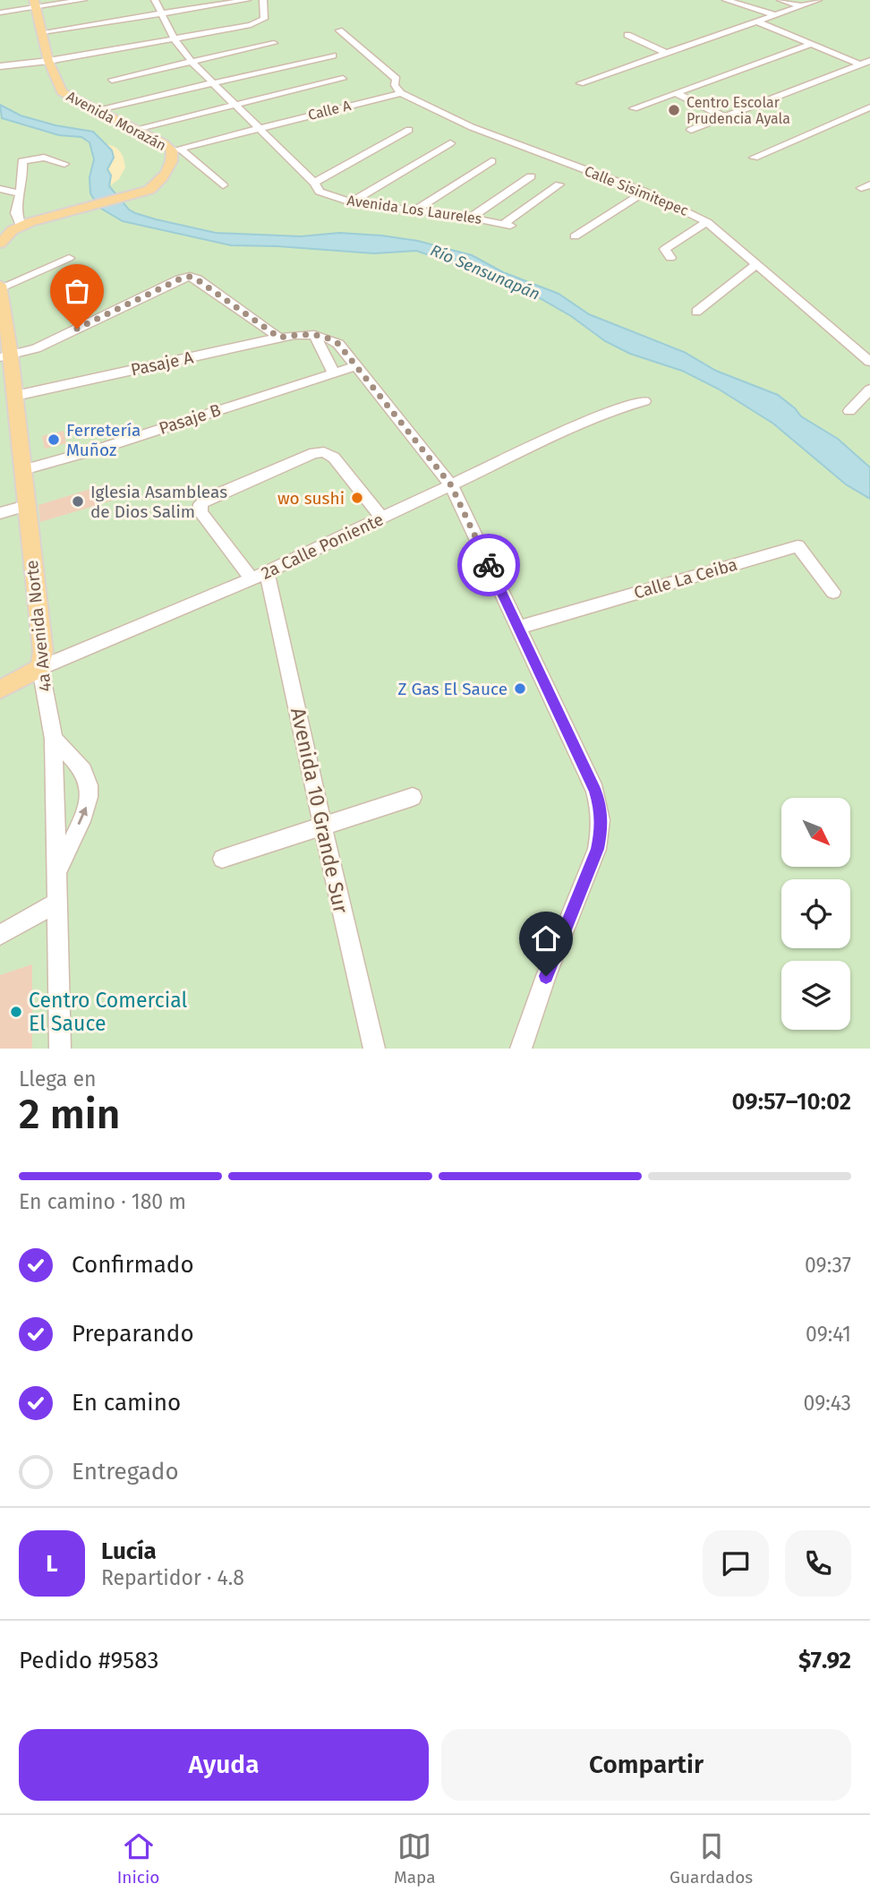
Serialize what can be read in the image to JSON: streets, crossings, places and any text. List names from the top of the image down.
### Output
{
  "streets": {
    "main road": ["Avenida Morazán", "2a Calle Poniente", "4a Avenida Norte"],
    "street": [
      "Calle A",
      "Calle Sisimitepec",
      "Avenida Los Laureles",
      "Pasaje A",
      "Pasaje B",
      "Calle La Ceiba",
      "Avenida 10 Grande Sur"
    ]
  },
  "crossings": [
    ["Calle A", "Avenida Morazán"],
    ["Calle A", "Calle Sisimitepec"],
    ["Calle A", "Avenida Los Laureles"],
    ["Pasaje A", "4a Avenida Norte"],
    ["Pasaje B", "4a Avenida Norte"],
    ["2a Calle Poniente", "4a Avenida Norte"],
    ["2a Calle Poniente", "Avenida 10 Grande Sur"]
  ],
  "water": ["Río Sensunapán"],
  "places": [
    "Centro Escolar Prudencia Ayala",
    "Ferretería Muñoz",
    "wo sushi",
    "Iglesia Asambleas de Dios Salim",
    "Z Gas El Sauce",
    "Centro Comercial El Sauce"
  ],
  "north": "bottom right",
  "page": {
    "heading": ["2 min", "Llega en", "09:57–10:02"],
    "panel": [
      "Lucía",
      "Repartidor · 4.8",
      "Pedido #9583",
      "$7.92"
    ],
    "bar": "En camino · 180 m",
    "list": [
      ["Confirmado", "09:37"],
      ["Preparando", "09:41"],
      ["En camino", "09:43"],
      "Entregado"
    ],
    "round": "L",
    "buttons": ["Ayuda", "Compartir"],
    "tabs": ["Inicio", "Mapa", "Guardados"]
  }
}
